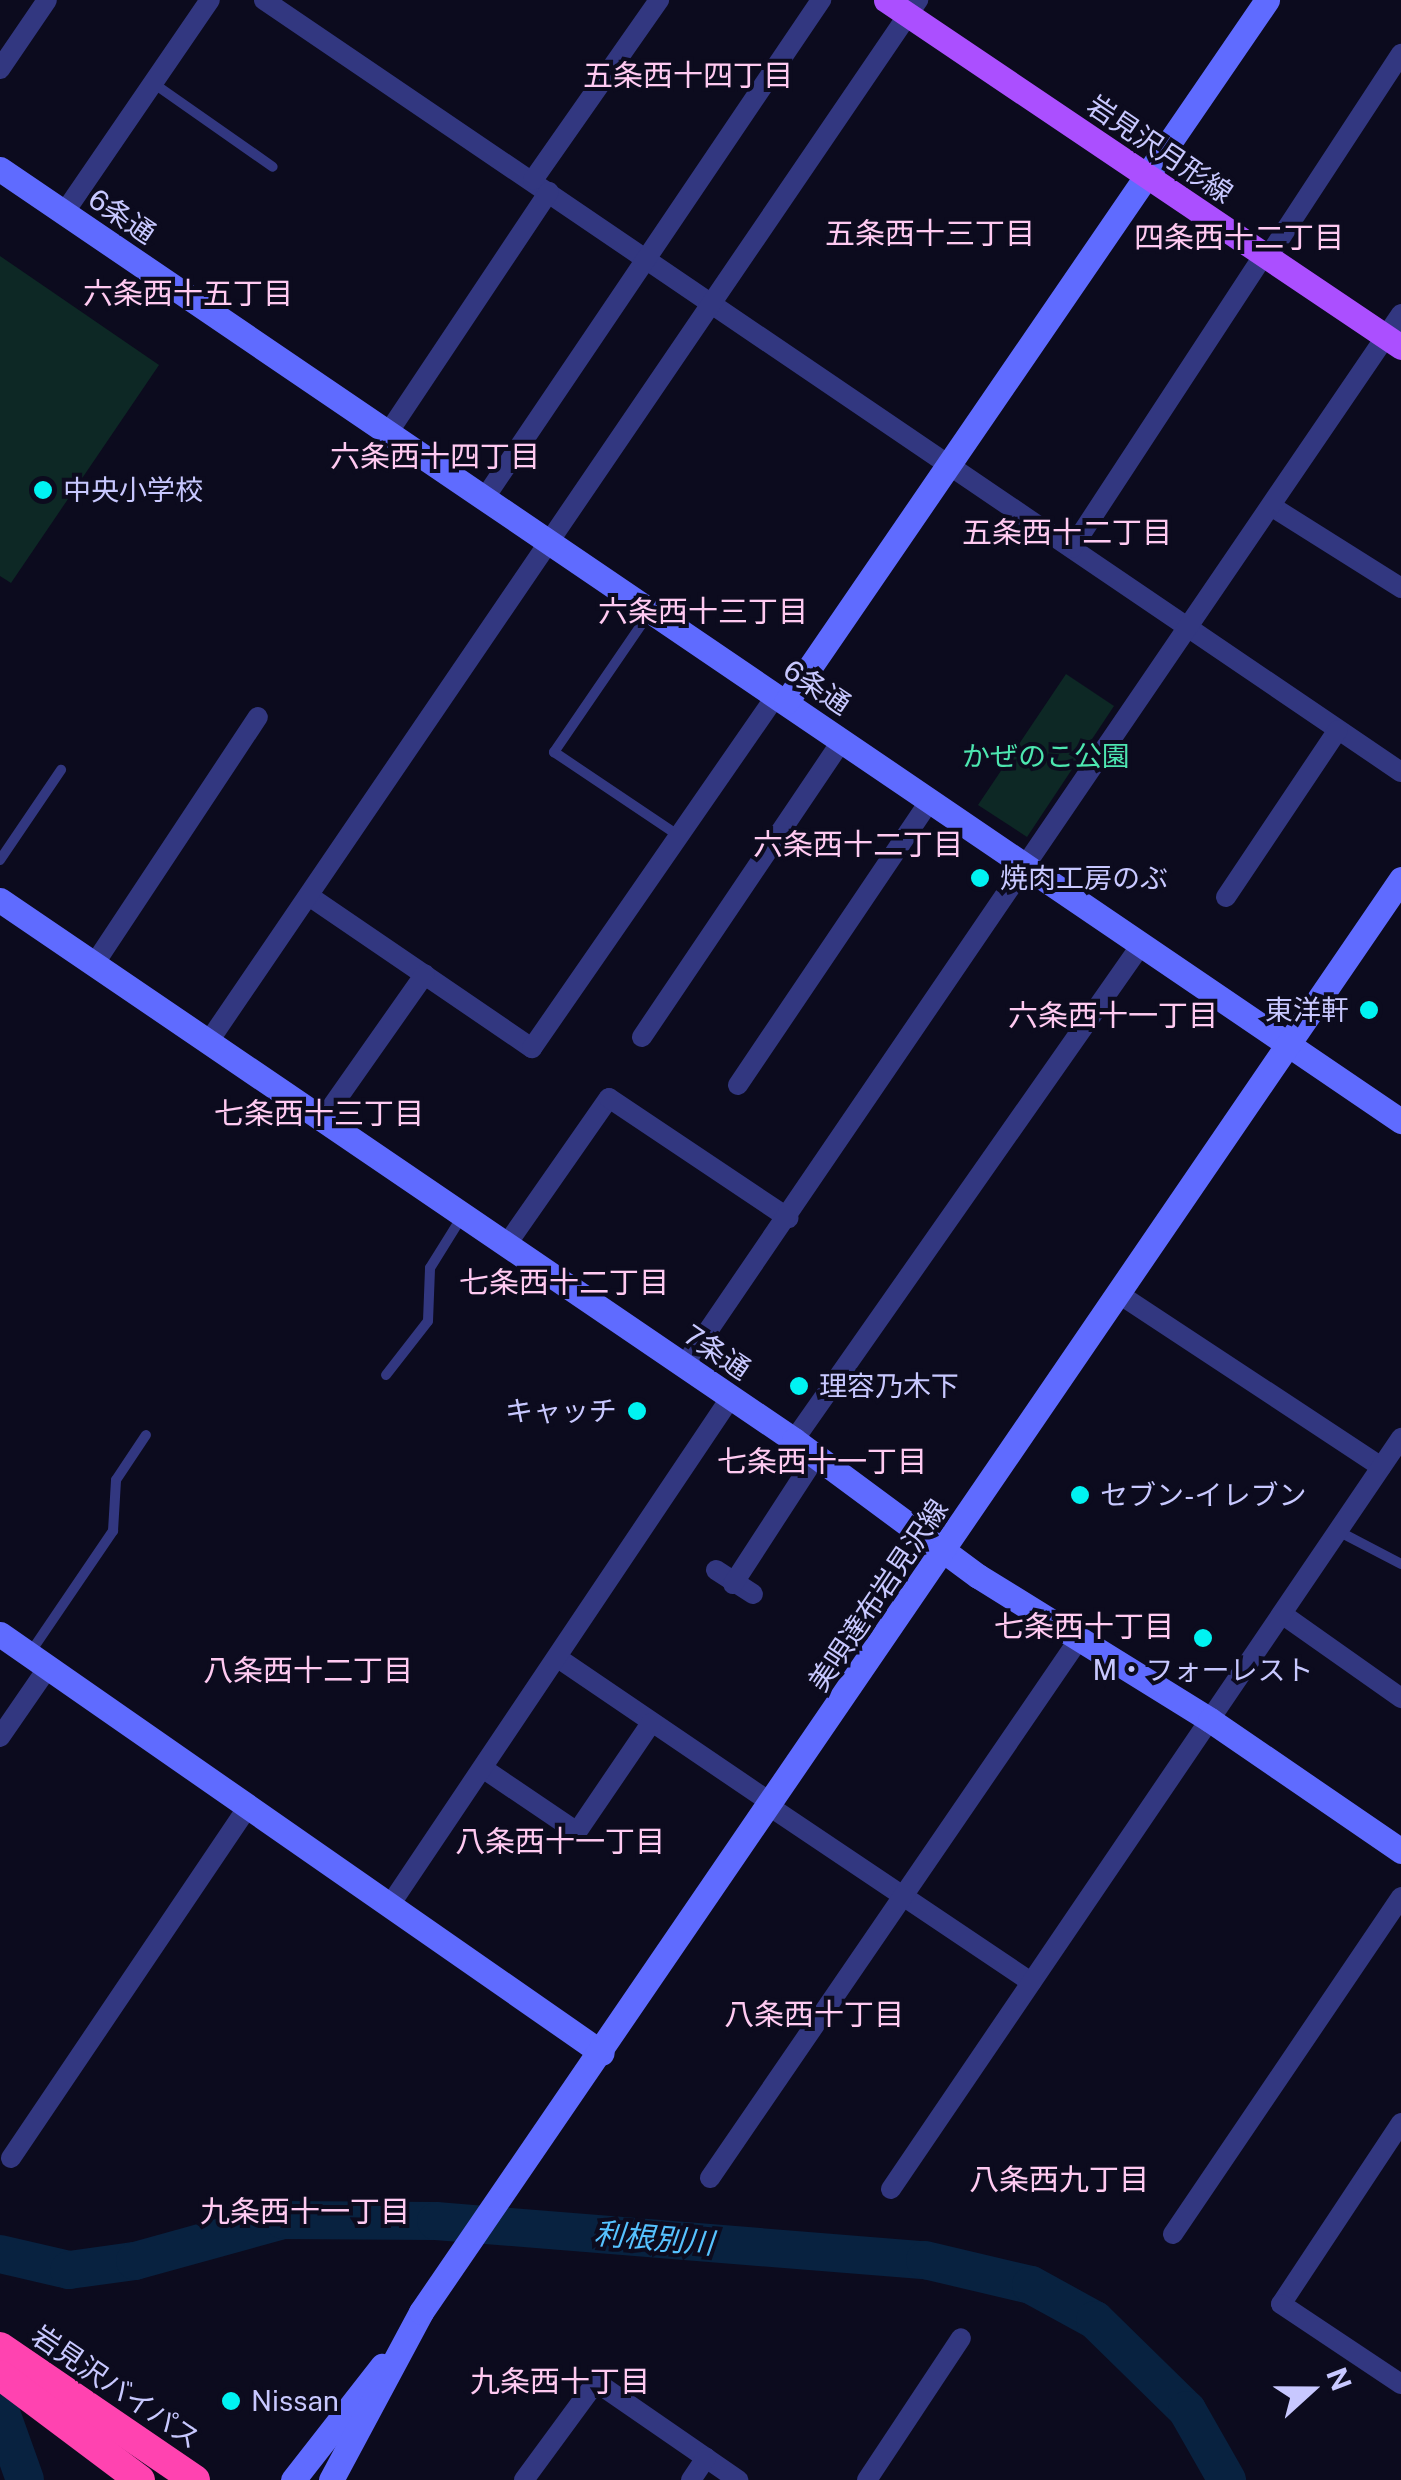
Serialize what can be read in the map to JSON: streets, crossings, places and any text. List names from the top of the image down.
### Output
{
  "streets": {
    "highway": ["岩見沢バイパス"],
    "main road": ["岩見沢月形線"],
    "street": ["6条通", "7条通", "美唄達布岩見沢線"]
  },
  "crossings": [
    ["6条通", "美唄達布岩見沢線"],
    ["7条通", "美唄達布岩見沢線"]
  ],
  "districts": [
    "五条西十四丁目",
    "五条西十三丁目",
    "四条西十二丁目",
    "六条西十五丁目",
    "六条西十四丁目",
    "五条西十二丁目",
    "六条西十三丁目",
    "六条西十二丁目",
    "六条西十一丁目",
    "七条西十三丁目",
    "七条西十二丁目",
    "七条西十一丁目",
    "七条西十丁目",
    "八条西十二丁目",
    "八条西十一丁目",
    "八条西十丁目",
    "八条西九丁目",
    "九条西十一丁目",
    "九条西十丁目"
  ],
  "water": ["利根別川"],
  "parks": ["かぜのこ公園"],
  "places": [
    "中央小学校",
    "焼肉工房のぶ",
    "東洋軒",
    "理容乃木下",
    "キャッチ",
    "セブン-イレブン",
    "M・フォーレスト",
    "Nissan"
  ],
  "north": "right"
}
